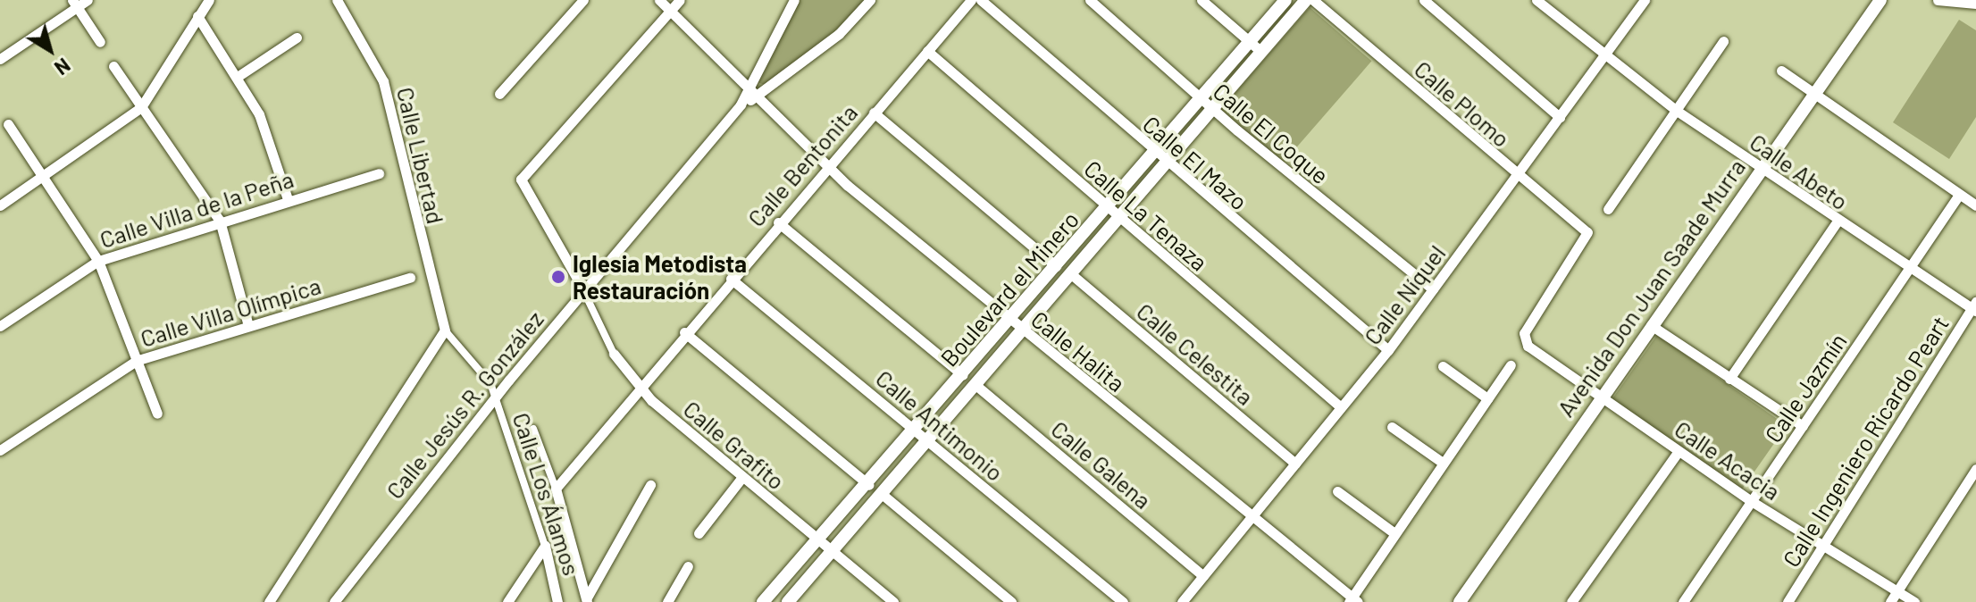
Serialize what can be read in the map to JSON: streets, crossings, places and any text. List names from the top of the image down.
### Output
{
  "streets": {
    "street": [
      "Calle Plomo",
      "Calle El Coque",
      "Calle Libertad",
      "Calle El Mazo",
      "Calle Bentonita",
      "Calle Abeto",
      "Calle Villa de la Peña",
      "Calle La Tenaza",
      "Avenida Don Juan Saade Murra",
      "Boulevard el Minero",
      "Calle Níquel",
      "Calle Villa Olímpica",
      "Calle Halita",
      "Calle Celestita",
      "Calle Jazmín",
      "Calle Jesús R. González",
      "Calle Antimonio",
      "Calle Ingeniero Ricardo Peart",
      "Calle Grafito",
      "Calle Acacia",
      "Calle Galena",
      "Calle Los Álamos"
    ]
  },
  "crossings": [
    ["Calle Plomo", "Calle Níquel"],
    ["Calle Plomo", "Calle Acacia"],
    ["Calle El Coque", "Boulevard el Minero"],
    ["Calle El Coque", "Calle Níquel"],
    ["Calle Libertad", "Calle Los Álamos"],
    ["Calle El Mazo", "Boulevard el Minero"],
    ["Calle El Mazo", "Calle Níquel"],
    ["Calle Bentonita", "Calle La Tenaza"],
    ["Calle Bentonita", "Calle Halita"],
    ["Calle Bentonita", "Calle Antimonio"],
    ["Calle Bentonita", "Calle Grafito"],
    ["Calle Bentonita", "Calle Los Álamos"],
    ["Calle Abeto", "Avenida Don Juan Saade Murra"],
    ["Calle Abeto", "Calle Níquel"],
    ["Calle Abeto", "Calle Jazmín"],
    ["Calle Abeto", "Calle Ingeniero Ricardo Peart"],
    ["Calle La Tenaza", "Boulevard el Minero"],
    ["Calle La Tenaza", "Calle Níquel"],
    ["Avenida Don Juan Saade Murra", "Calle Acacia"],
    ["Boulevard el Minero", "Calle Halita"],
    ["Boulevard el Minero", "Calle Celestita"],
    ["Boulevard el Minero", "Calle Antimonio"],
    ["Boulevard el Minero", "Calle Grafito"],
    ["Boulevard el Minero", "Calle Galena"],
    ["Calle Níquel", "Calle Halita"],
    ["Calle Níquel", "Calle Celestita"],
    ["Calle Níquel", "Calle Galena"],
    ["Calle Halita", "Calle Jesús R. González"],
    ["Calle Jazmín", "Calle Acacia"],
    ["Calle Jesús R. González", "Calle Grafito"],
    ["Calle Jesús R. González", "Calle Los Álamos"],
    ["Calle Ingeniero Ricardo Peart", "Calle Acacia"]
  ],
  "places": ["Iglesia Metodista Restauración"],
  "north": "bottom right"
}
